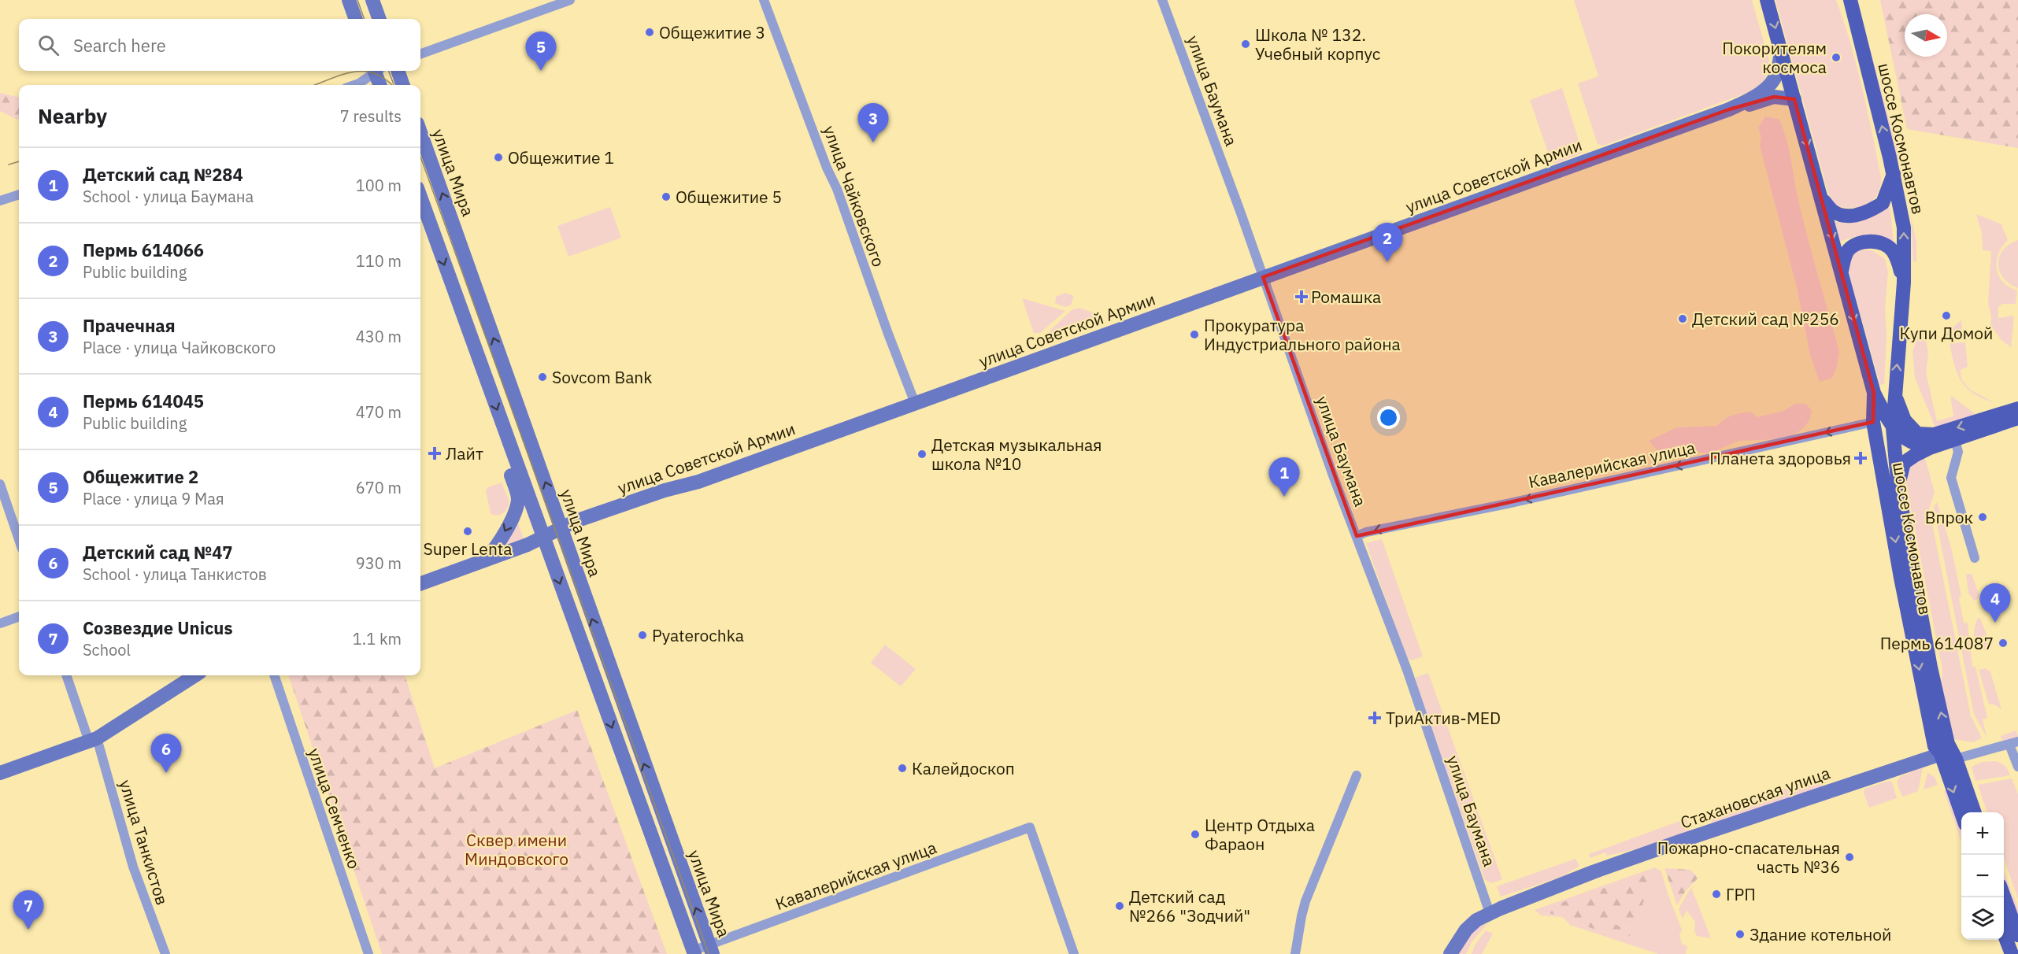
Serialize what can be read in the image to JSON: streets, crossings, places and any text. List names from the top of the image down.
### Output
{
  "streets": {
    "main road": [
      "шоссе Космонавтов",
      "улица Мира",
      "улица Советской Армии",
      "Стахановская улица"
    ],
    "street": [
      "улица Баумана",
      "улица Чайковского",
      "Кавалерийская улица",
      "улица Семченко",
      "улица Танкистов"
    ]
  },
  "crossings": [
    ["улица Баумана", "улица Советской Армии"],
    ["улица Баумана", "Кавалерийская улица"],
    ["улица Баумана", "Стахановская улица"],
    ["шоссе Космонавтов", "улица Советской Армии"],
    ["шоссе Космонавтов", "Кавалерийская улица"],
    ["шоссе Космонавтов", "Стахановская улица"],
    ["улица Мира", "улица Советской Армии"],
    ["улица Мира", "Кавалерийская улица"],
    ["улица Советской Армии", "улица Чайковского"]
  ],
  "one_way": ["Кавалерийская улица"],
  "parks": ["Сквер имени Миндовского"],
  "places": {
    "other": [
      "Общежитие 3",
      "Школа № 132. Учебный корпус",
      "Покорителям космоса",
      "Общежитие 1",
      "Общежитие 5",
      "Купи Домой",
      "Детский сад №256",
      "Прокуратура Индустриального района",
      "Sovcom Bank",
      "Детская музыкальная школа №10",
      "Впрок",
      "Super Lenta",
      "Pyaterochka",
      "Пермь 614087",
      "Калейдоскоп",
      "Центр Отдыха Фараон",
      "Пожарно-спасательная часть №36",
      "ГРП",
      "Детский сад №266 \"Зодчий\"",
      "Здание котельной"
    ],
    "health": [
      "Ромашка",
      "Лайт",
      "Планета здоровья",
      "ТриАктив-MED"
    ]
  },
  "north": "right",
  "page": {
    "search": "Search here",
    "pins": [
      "5",
      "3",
      "2",
      "1",
      "4",
      "6",
      "7"
    ],
    "heading": ["Nearby", "7 results"],
    "list": [
      {
        "mark": "1",
        "name": "Детский сад №284",
        "note": "School · улица Баумана",
        "value": "100 m"
      },
      {
        "mark": "2",
        "name": "Пермь 614066",
        "note": "Public building",
        "value": "110 m"
      },
      {
        "mark": "3",
        "name": "Прачечная",
        "note": "Place · улица Чайковского",
        "value": "430 m"
      },
      {
        "mark": "4",
        "name": "Пермь 614045",
        "note": "Public building",
        "value": "470 m"
      },
      {
        "mark": "5",
        "name": "Общежитие 2",
        "note": "Place · улица 9 Мая",
        "value": "670 m"
      },
      {
        "mark": "6",
        "name": "Детский сад №47",
        "note": "School · улица Танкистов",
        "value": "930 m"
      },
      {
        "mark": "7",
        "name": "Созвездие Unicus",
        "note": "School",
        "value": "1.1 km"
      }
    ],
    "map_buttons": ["+", "−"]
  }
}
